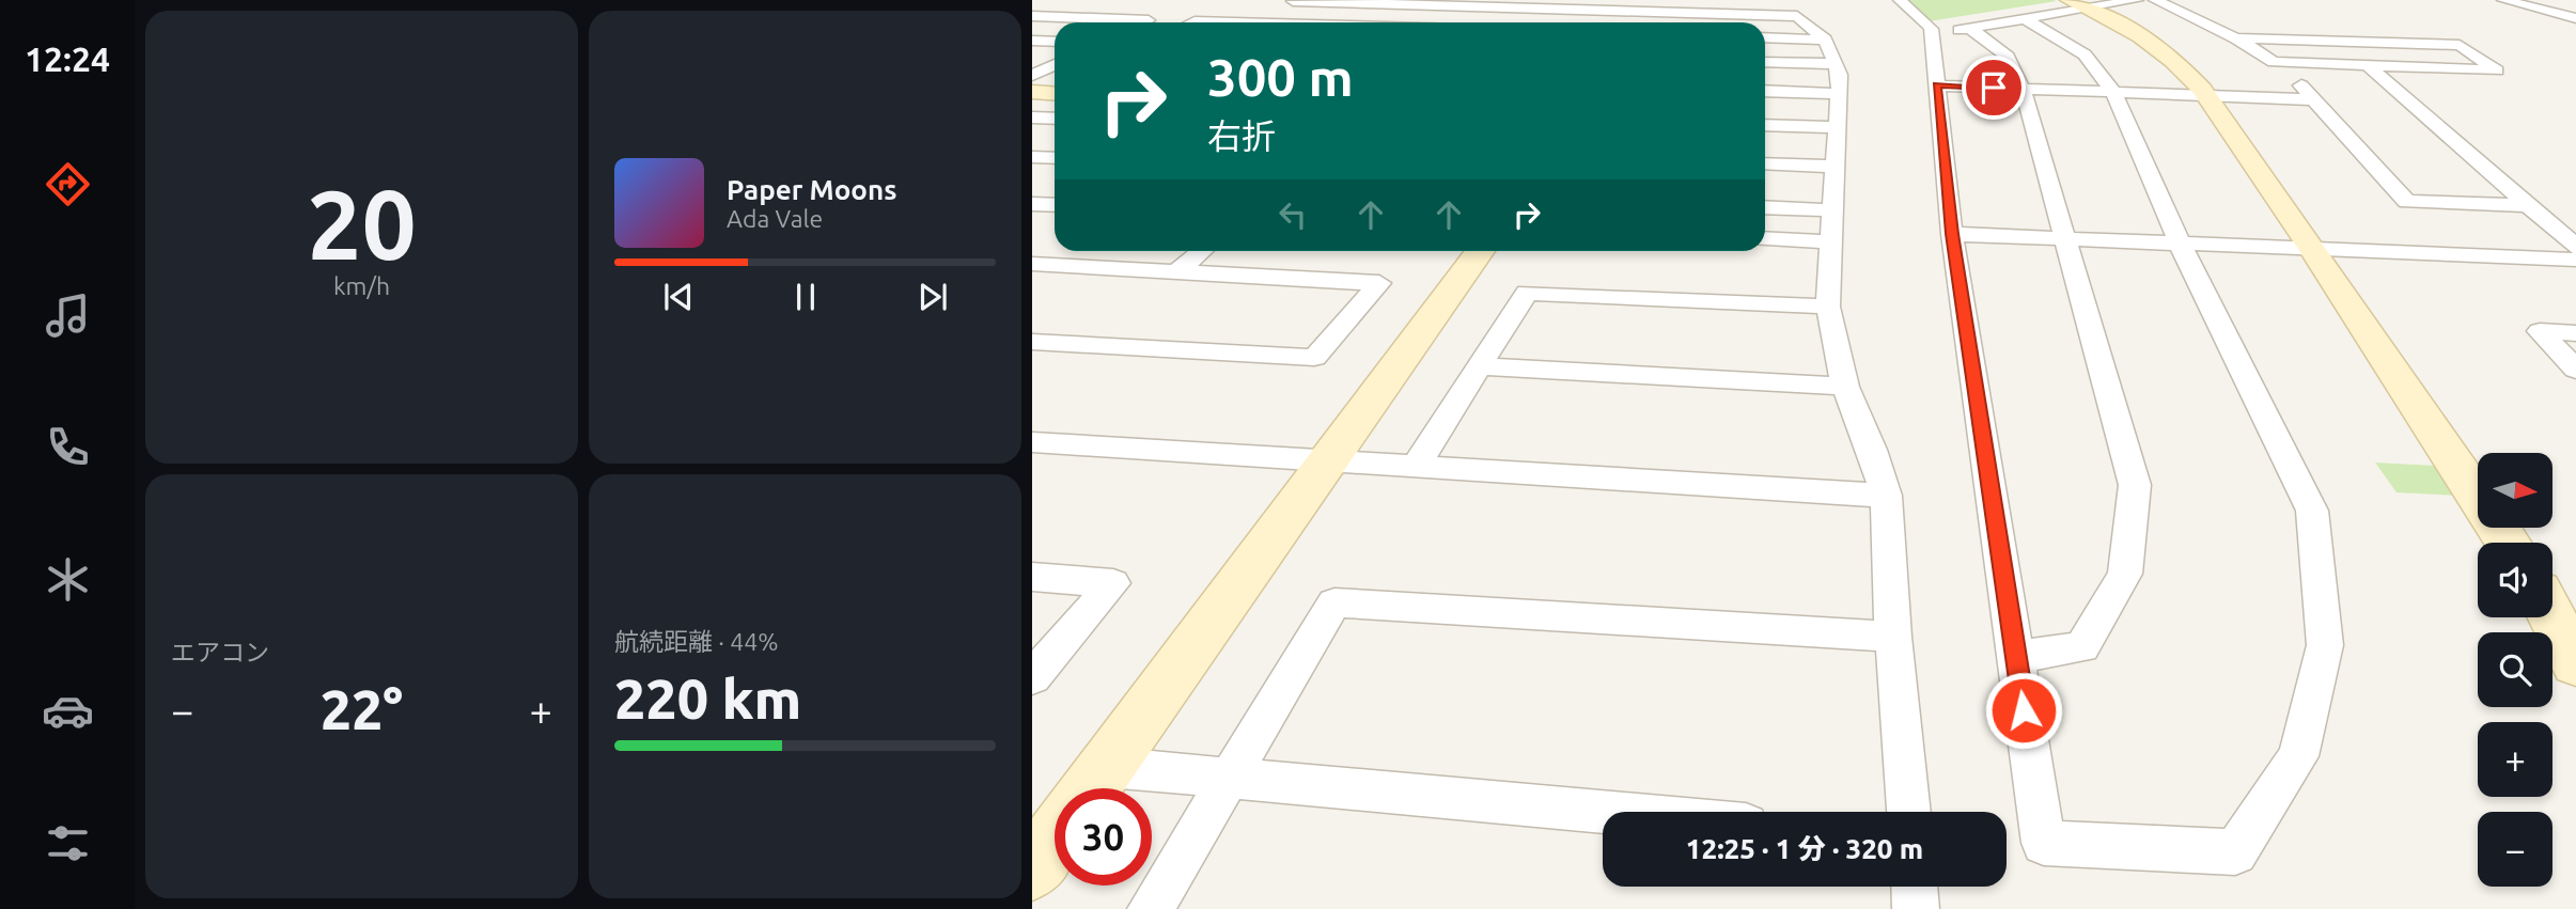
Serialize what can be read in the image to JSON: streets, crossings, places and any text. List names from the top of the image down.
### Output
{
  "north": "right",
  "page": {
    "tabs": "12:24",
    "tile": [
      ["20", "km/h"],
      "エアコン",
      ["航続距離 · 44%", "220 km"]
    ],
    "turn": ["300 m", "右折"],
    "song": ["Paper Moons", "Ada Vale"],
    "map_buttons": ["+", "−"],
    "heat": ["−", "22°", "+"],
    "limit": "30",
    "trip": "12:25 · 1 分 · 320 m"
  }
}
